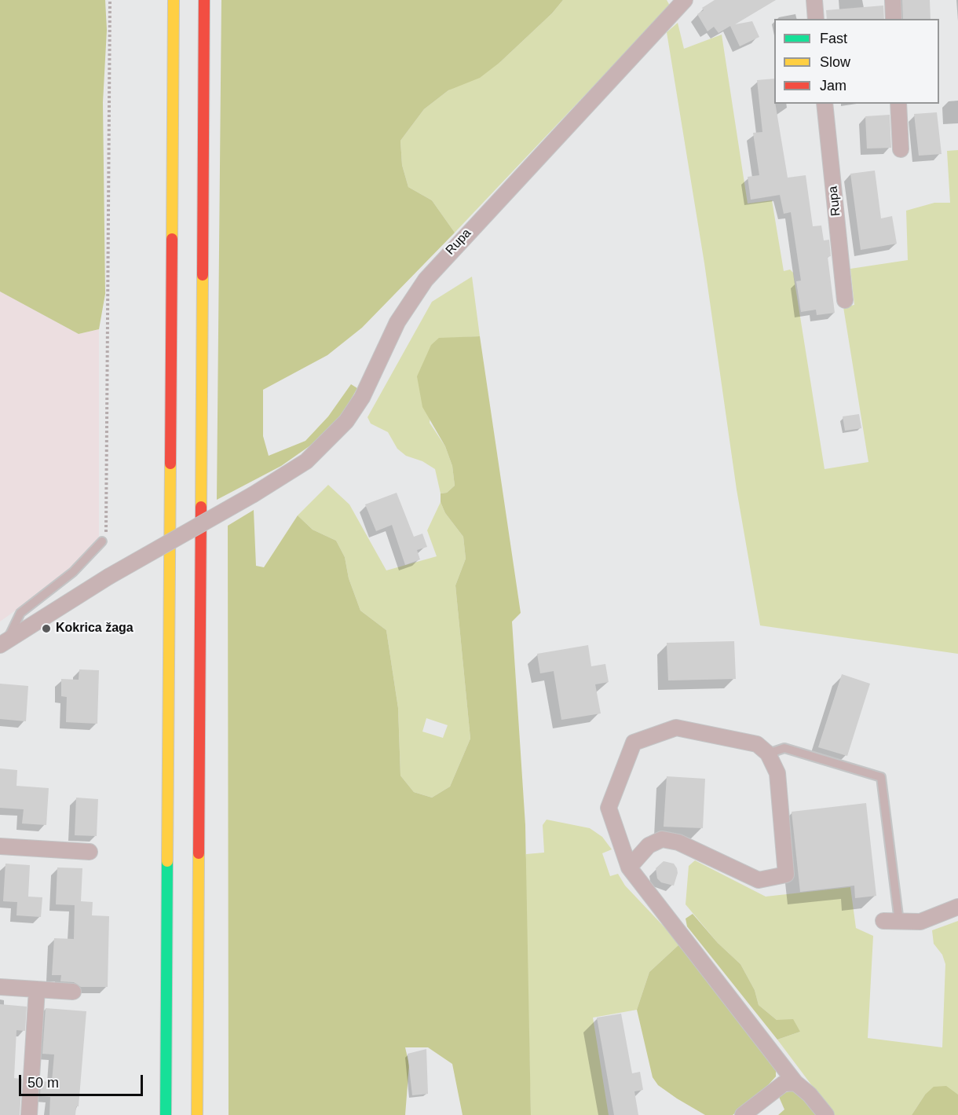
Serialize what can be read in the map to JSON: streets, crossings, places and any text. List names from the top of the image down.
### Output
{
  "streets": {
    "street": ["Rupa"]
  },
  "places": ["Kokrica žaga"],
  "legend": ["Fast", "Slow", "Jam"],
  "scale_bar": "50 m"
}
